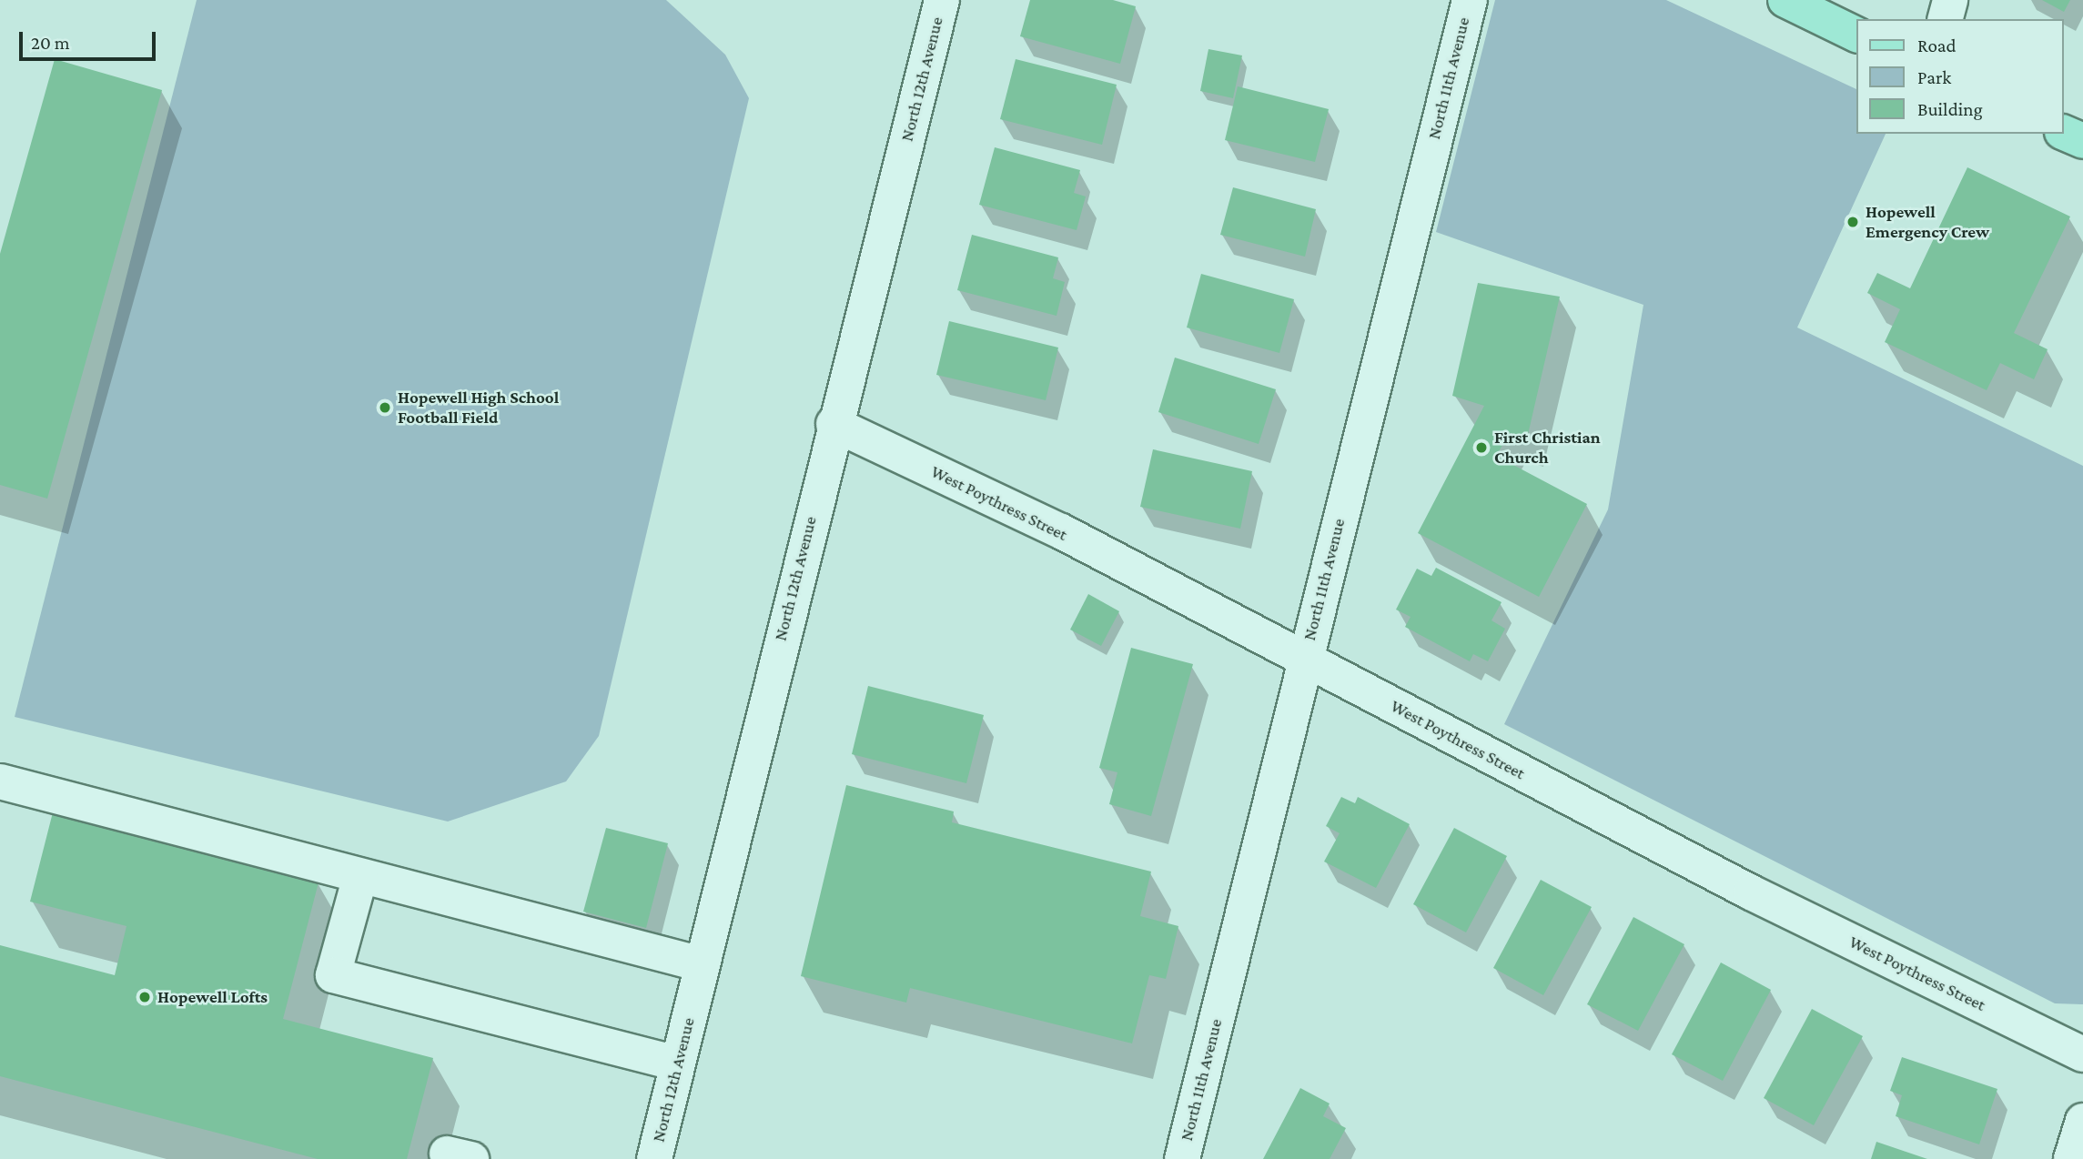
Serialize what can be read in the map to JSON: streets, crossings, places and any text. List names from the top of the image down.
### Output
{
  "streets": {
    "street": ["North 11th Avenue", "North 12th Avenue", "West Poythress Street"]
  },
  "crossings": [
    ["North 11th Avenue", "West Poythress Street"],
    ["North 12th Avenue", "West Poythress Street"]
  ],
  "places": [
    "Hopewell Emergency Crew",
    "Hopewell High School Football Field",
    "First Christian Church",
    "Hopewell Lofts"
  ],
  "legend": ["Road", "Park", "Building"],
  "scale_bar": "20 m"
}
